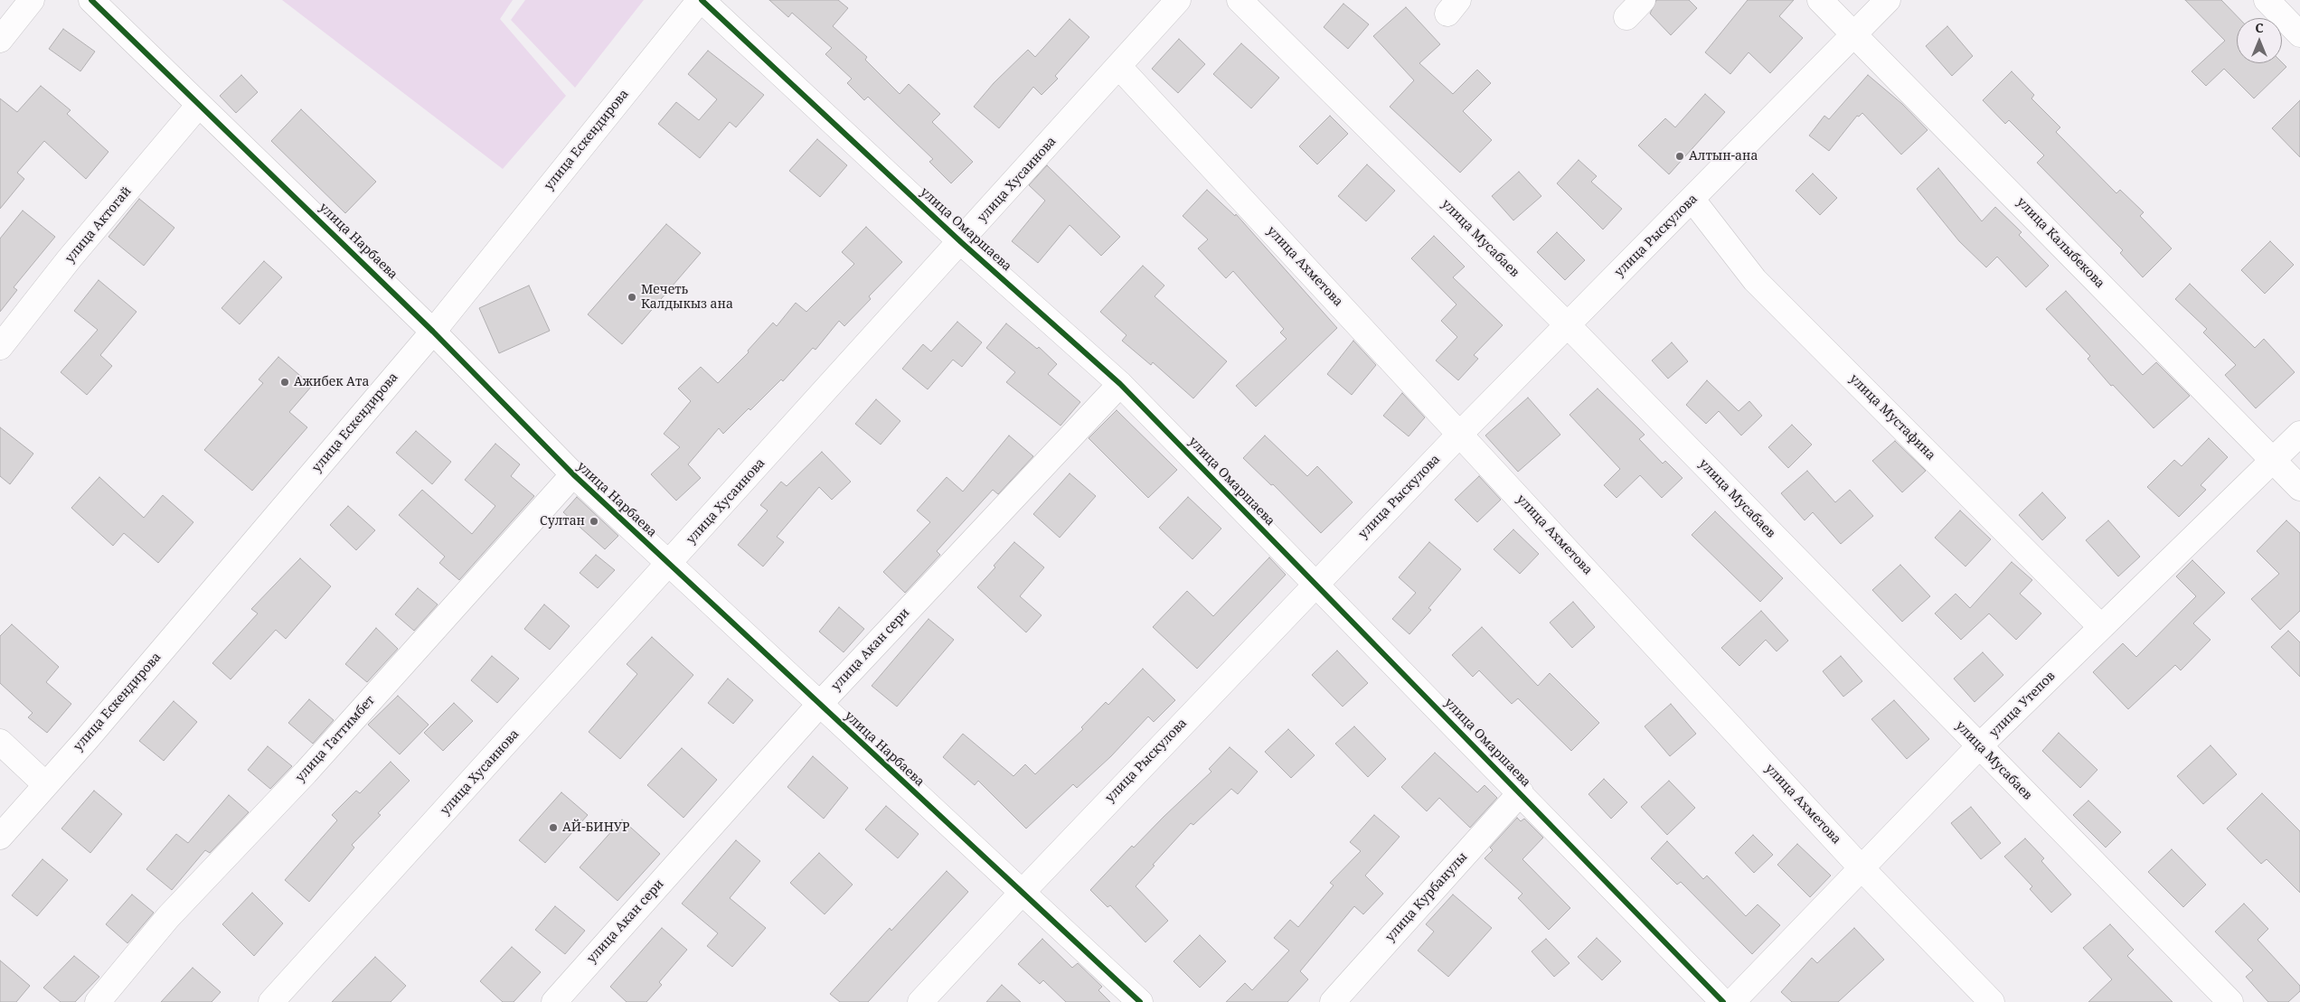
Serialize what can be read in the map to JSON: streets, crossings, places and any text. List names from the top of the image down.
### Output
{
  "streets": {
    "street": [
      "улица Ескендирова",
      "улица Хусаинова",
      "улица Актогай",
      "улица Омаршаева",
      "улица Рыскулова",
      "улица Мусабаев",
      "улица Нарбаева",
      "улица Калыбекова",
      "улица Ахметова",
      "улица Мустафина",
      "улица Акан сери",
      "улица Утепов",
      "улица Таттимбет",
      "улица Курбанулы"
    ]
  },
  "crossings": [
    ["улица Ескендирова", "улица Омаршаева"],
    ["улица Ескендирова", "улица Нарбаева"],
    ["улица Хусаинова", "улица Омаршаева"],
    ["улица Хусаинова", "улица Нарбаева"],
    ["улица Хусаинова", "улица Ахметова"],
    ["улица Актогай", "улица Нарбаева"],
    ["улица Омаршаева", "улица Рыскулова"],
    ["улица Омаршаева", "улица Акан сери"],
    ["улица Омаршаева", "улица Курбанулы"],
    ["улица Рыскулова", "улица Мусабаев"],
    ["улица Рыскулова", "улица Нарбаева"],
    ["улица Рыскулова", "улица Калыбекова"],
    ["улица Рыскулова", "улица Ахметова"],
    ["улица Рыскулова", "улица Мустафина"],
    ["улица Мусабаев", "улица Утепов"],
    ["улица Нарбаева", "улица Акан сери"],
    ["улица Нарбаева", "улица Таттимбет"],
    ["улица Калыбекова", "улица Утепов"],
    ["улица Ахметова", "улица Утепов"],
    ["улица Мустафина", "улица Утепов"]
  ],
  "places": [
    "Алтын-ана",
    "Мечеть Калдыкыз ана",
    "Ажибек Ата",
    "Султан",
    "АЙ-БИНУР"
  ],
  "north": "top"
}
